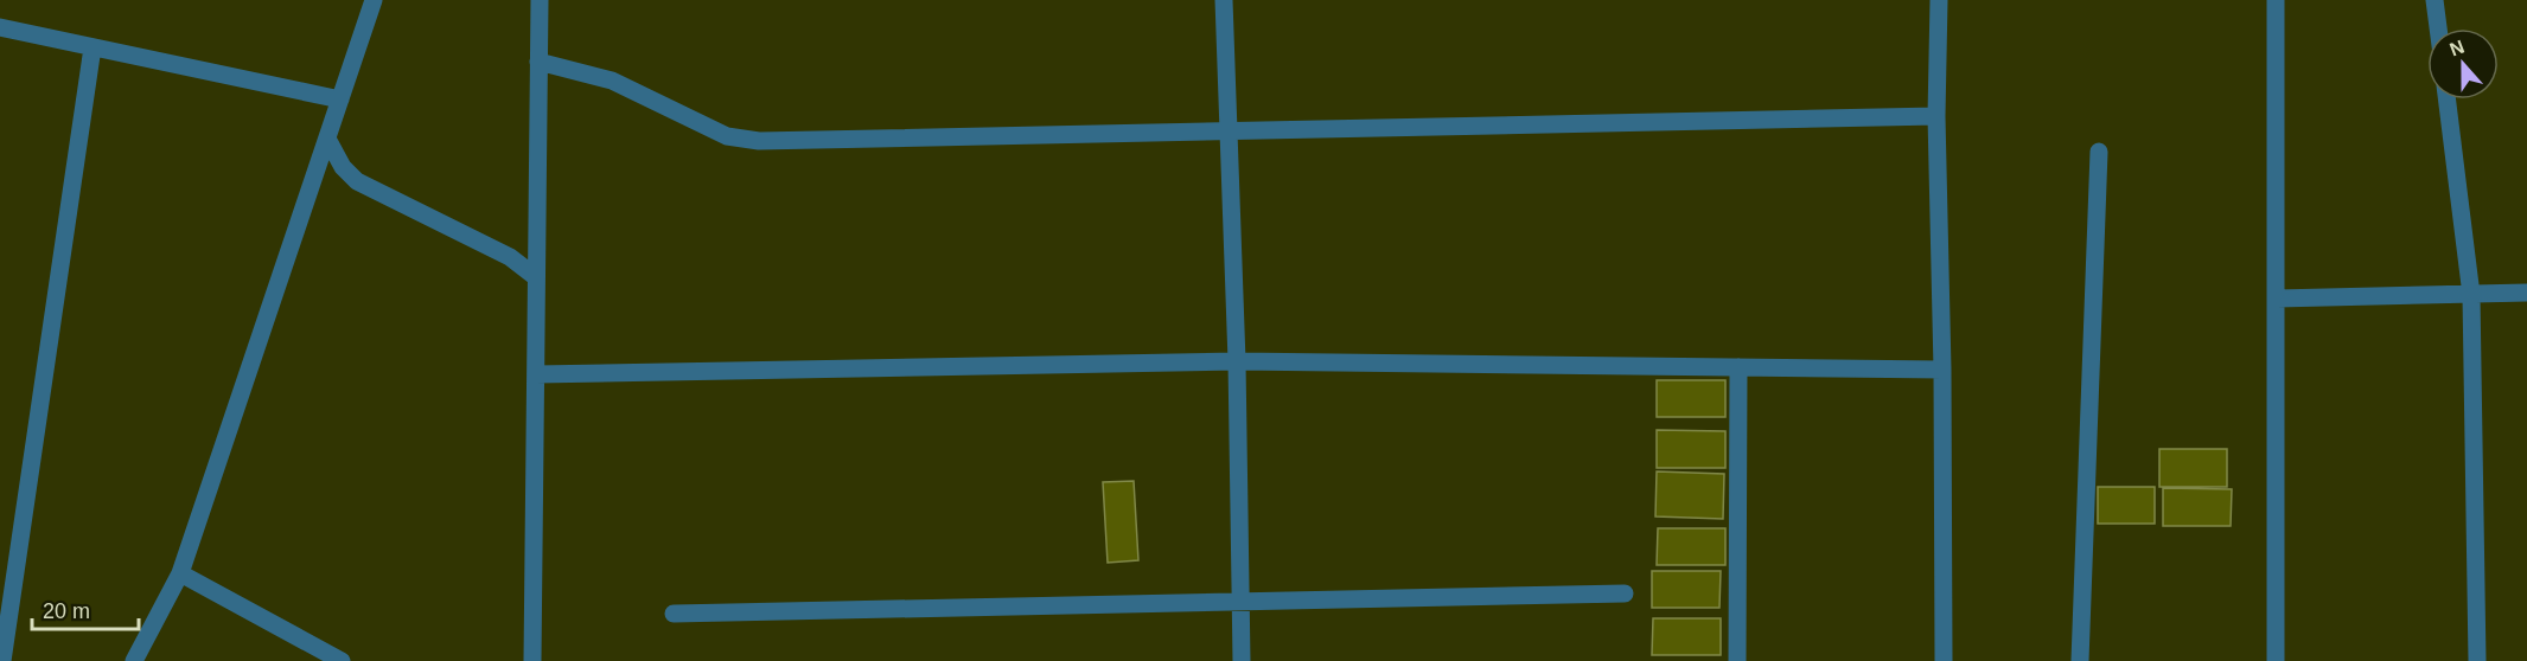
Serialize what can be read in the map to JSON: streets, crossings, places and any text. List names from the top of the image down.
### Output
{
  "scale_bar": "20 m",
  "north": "top"
}
